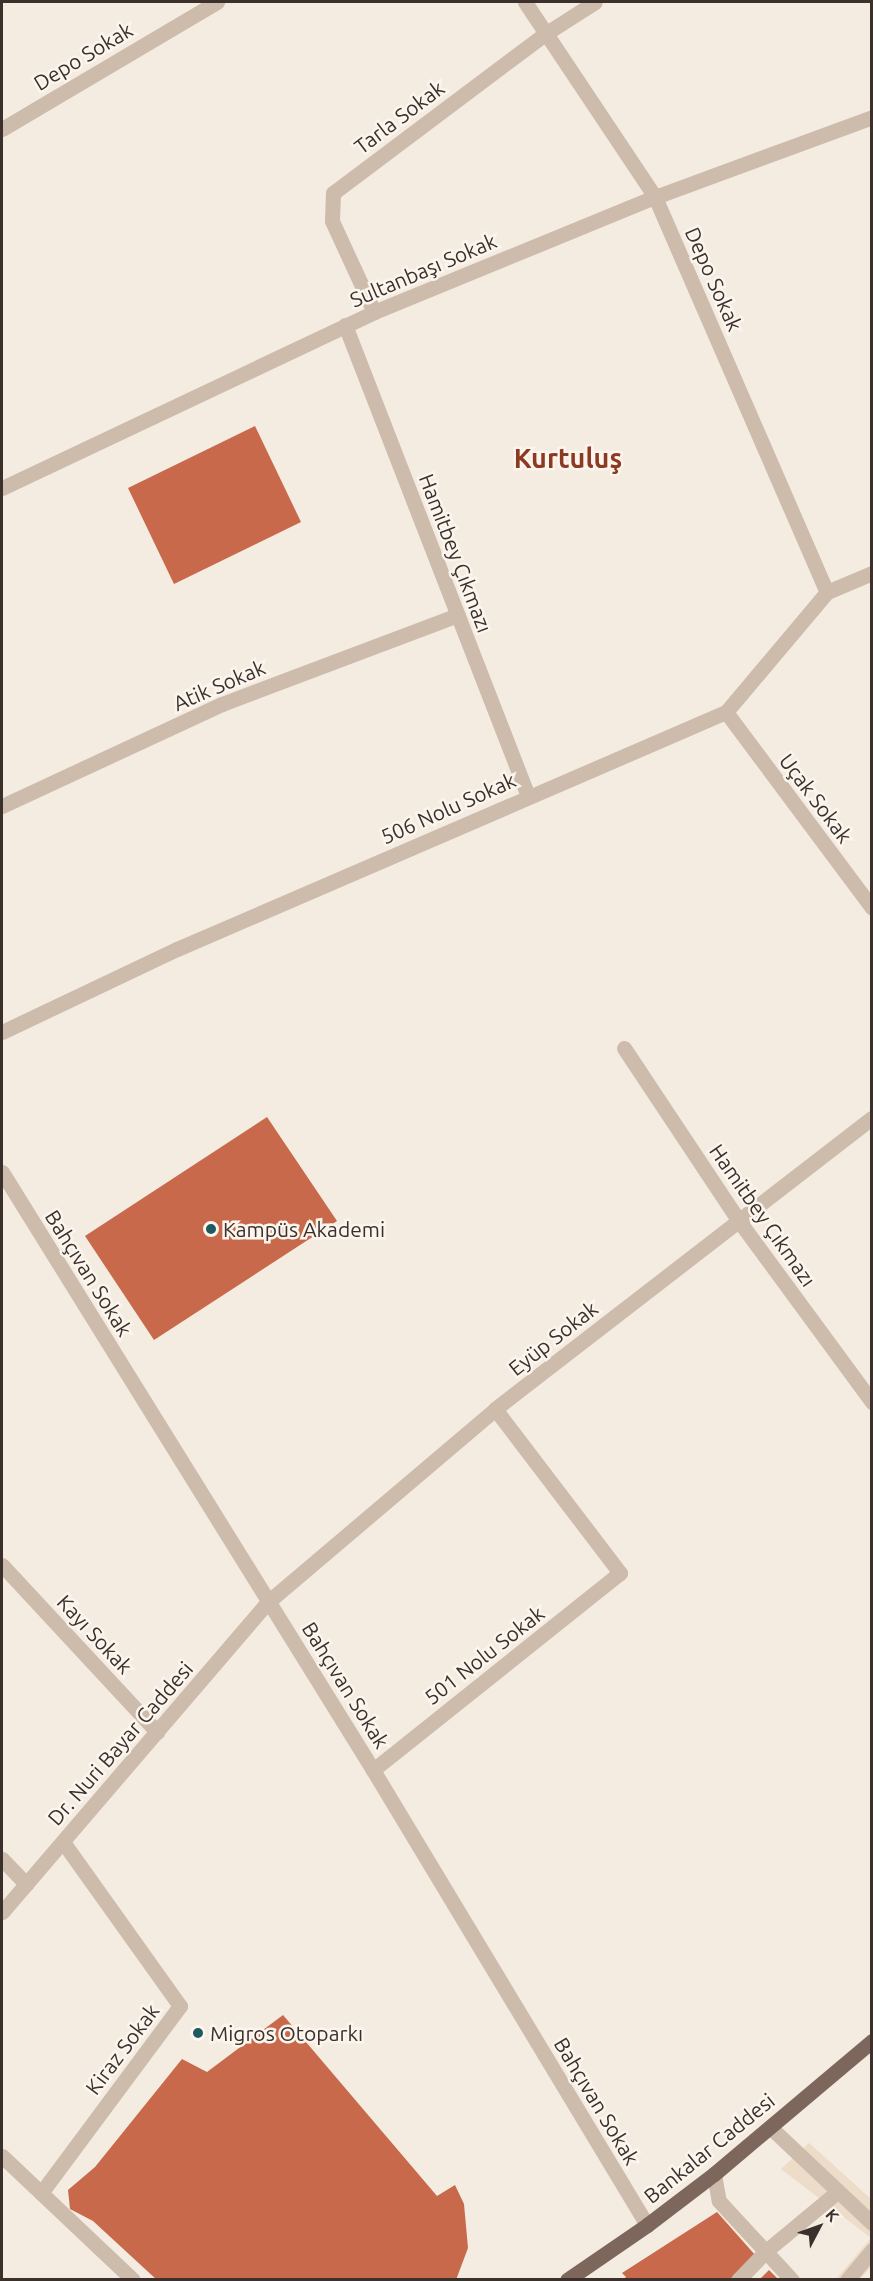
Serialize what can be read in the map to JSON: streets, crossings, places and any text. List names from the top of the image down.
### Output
{
  "streets": {
    "main road": ["Bankalar Caddesi"],
    "street": [
      "Depo Sokak",
      "Tarla Sokak",
      "Sultanbaşı Sokak",
      "Hamitbey Çıkmazı",
      "Atik Sokak",
      "Uçak Sokak",
      "506 Nolu Sokak",
      "Bahçıvan Sokak",
      "Eyüp Sokak",
      "Kayı Sokak",
      "501 Nolu Sokak",
      "Dr. Nuri Bayar Caddesi",
      "Kiraz Sokak"
    ]
  },
  "crossings": [
    ["Depo Sokak", "Tarla Sokak"],
    ["Depo Sokak", "Sultanbaşı Sokak"],
    ["Depo Sokak", "506 Nolu Sokak"],
    ["Tarla Sokak", "Sultanbaşı Sokak"],
    ["Sultanbaşı Sokak", "Hamitbey Çıkmazı"],
    ["Hamitbey Çıkmazı", "Atik Sokak"],
    ["Hamitbey Çıkmazı", "506 Nolu Sokak"],
    ["Hamitbey Çıkmazı", "Eyüp Sokak"],
    ["Uçak Sokak", "506 Nolu Sokak"],
    ["Bahçıvan Sokak", "Eyüp Sokak"],
    ["Bahçıvan Sokak", "501 Nolu Sokak"],
    ["Bahçıvan Sokak", "Dr. Nuri Bayar Caddesi"],
    ["Bahçıvan Sokak", "Bankalar Caddesi"],
    ["Eyüp Sokak", "501 Nolu Sokak"],
    ["Eyüp Sokak", "Dr. Nuri Bayar Caddesi"],
    ["Kayı Sokak", "Dr. Nuri Bayar Caddesi"],
    ["Dr. Nuri Bayar Caddesi", "Kiraz Sokak"]
  ],
  "districts": ["Kurtuluş"],
  "places": ["Kampüs Akademi", "Migros Otoparkı"],
  "north": "top right"
}
